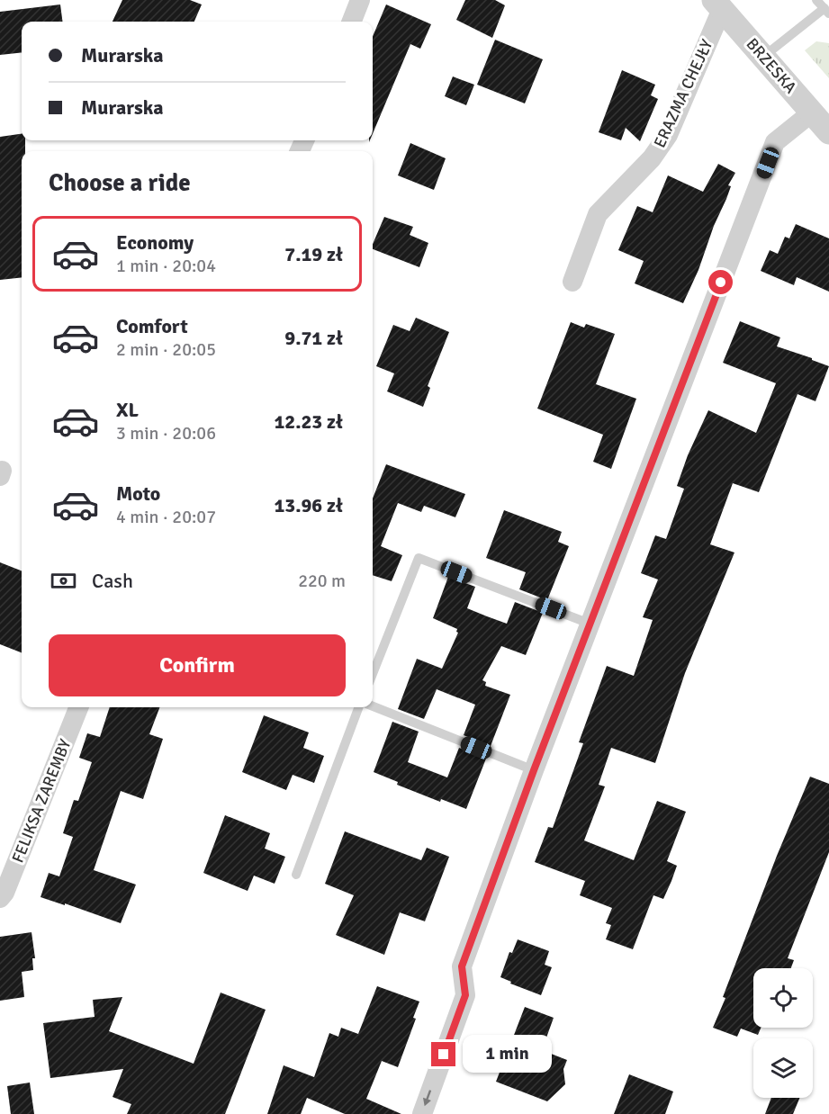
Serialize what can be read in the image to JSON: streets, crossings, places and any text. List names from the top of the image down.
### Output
{
  "streets": {
    "street": ["BRZESKA", "ERAZMA CHEJŁY", "FELIKSA ZAREMBY"]
  },
  "crossings": [
    ["BRZESKA", "ERAZMA CHEJŁY"]
  ],
  "page": {
    "banner": ["Murarska", "Murarska"],
    "heading": "Choose a ride",
    "list": [
      {
        "name": "Economy",
        "note": "1 min · 20:04",
        "value": "7.19 zł"
      },
      {
        "name": "Comfort",
        "note": "2 min · 20:05",
        "value": "9.71 zł"
      },
      {
        "name": "XL",
        "note": "3 min · 20:06",
        "value": "12.23 zł"
      },
      {
        "name": "Moto",
        "note": "4 min · 20:07",
        "value": "13.96 zł"
      }
    ],
    "pay": ["Cash", "220 m"],
    "buttons": "Confirm",
    "bubble": "1 min"
  }
}
